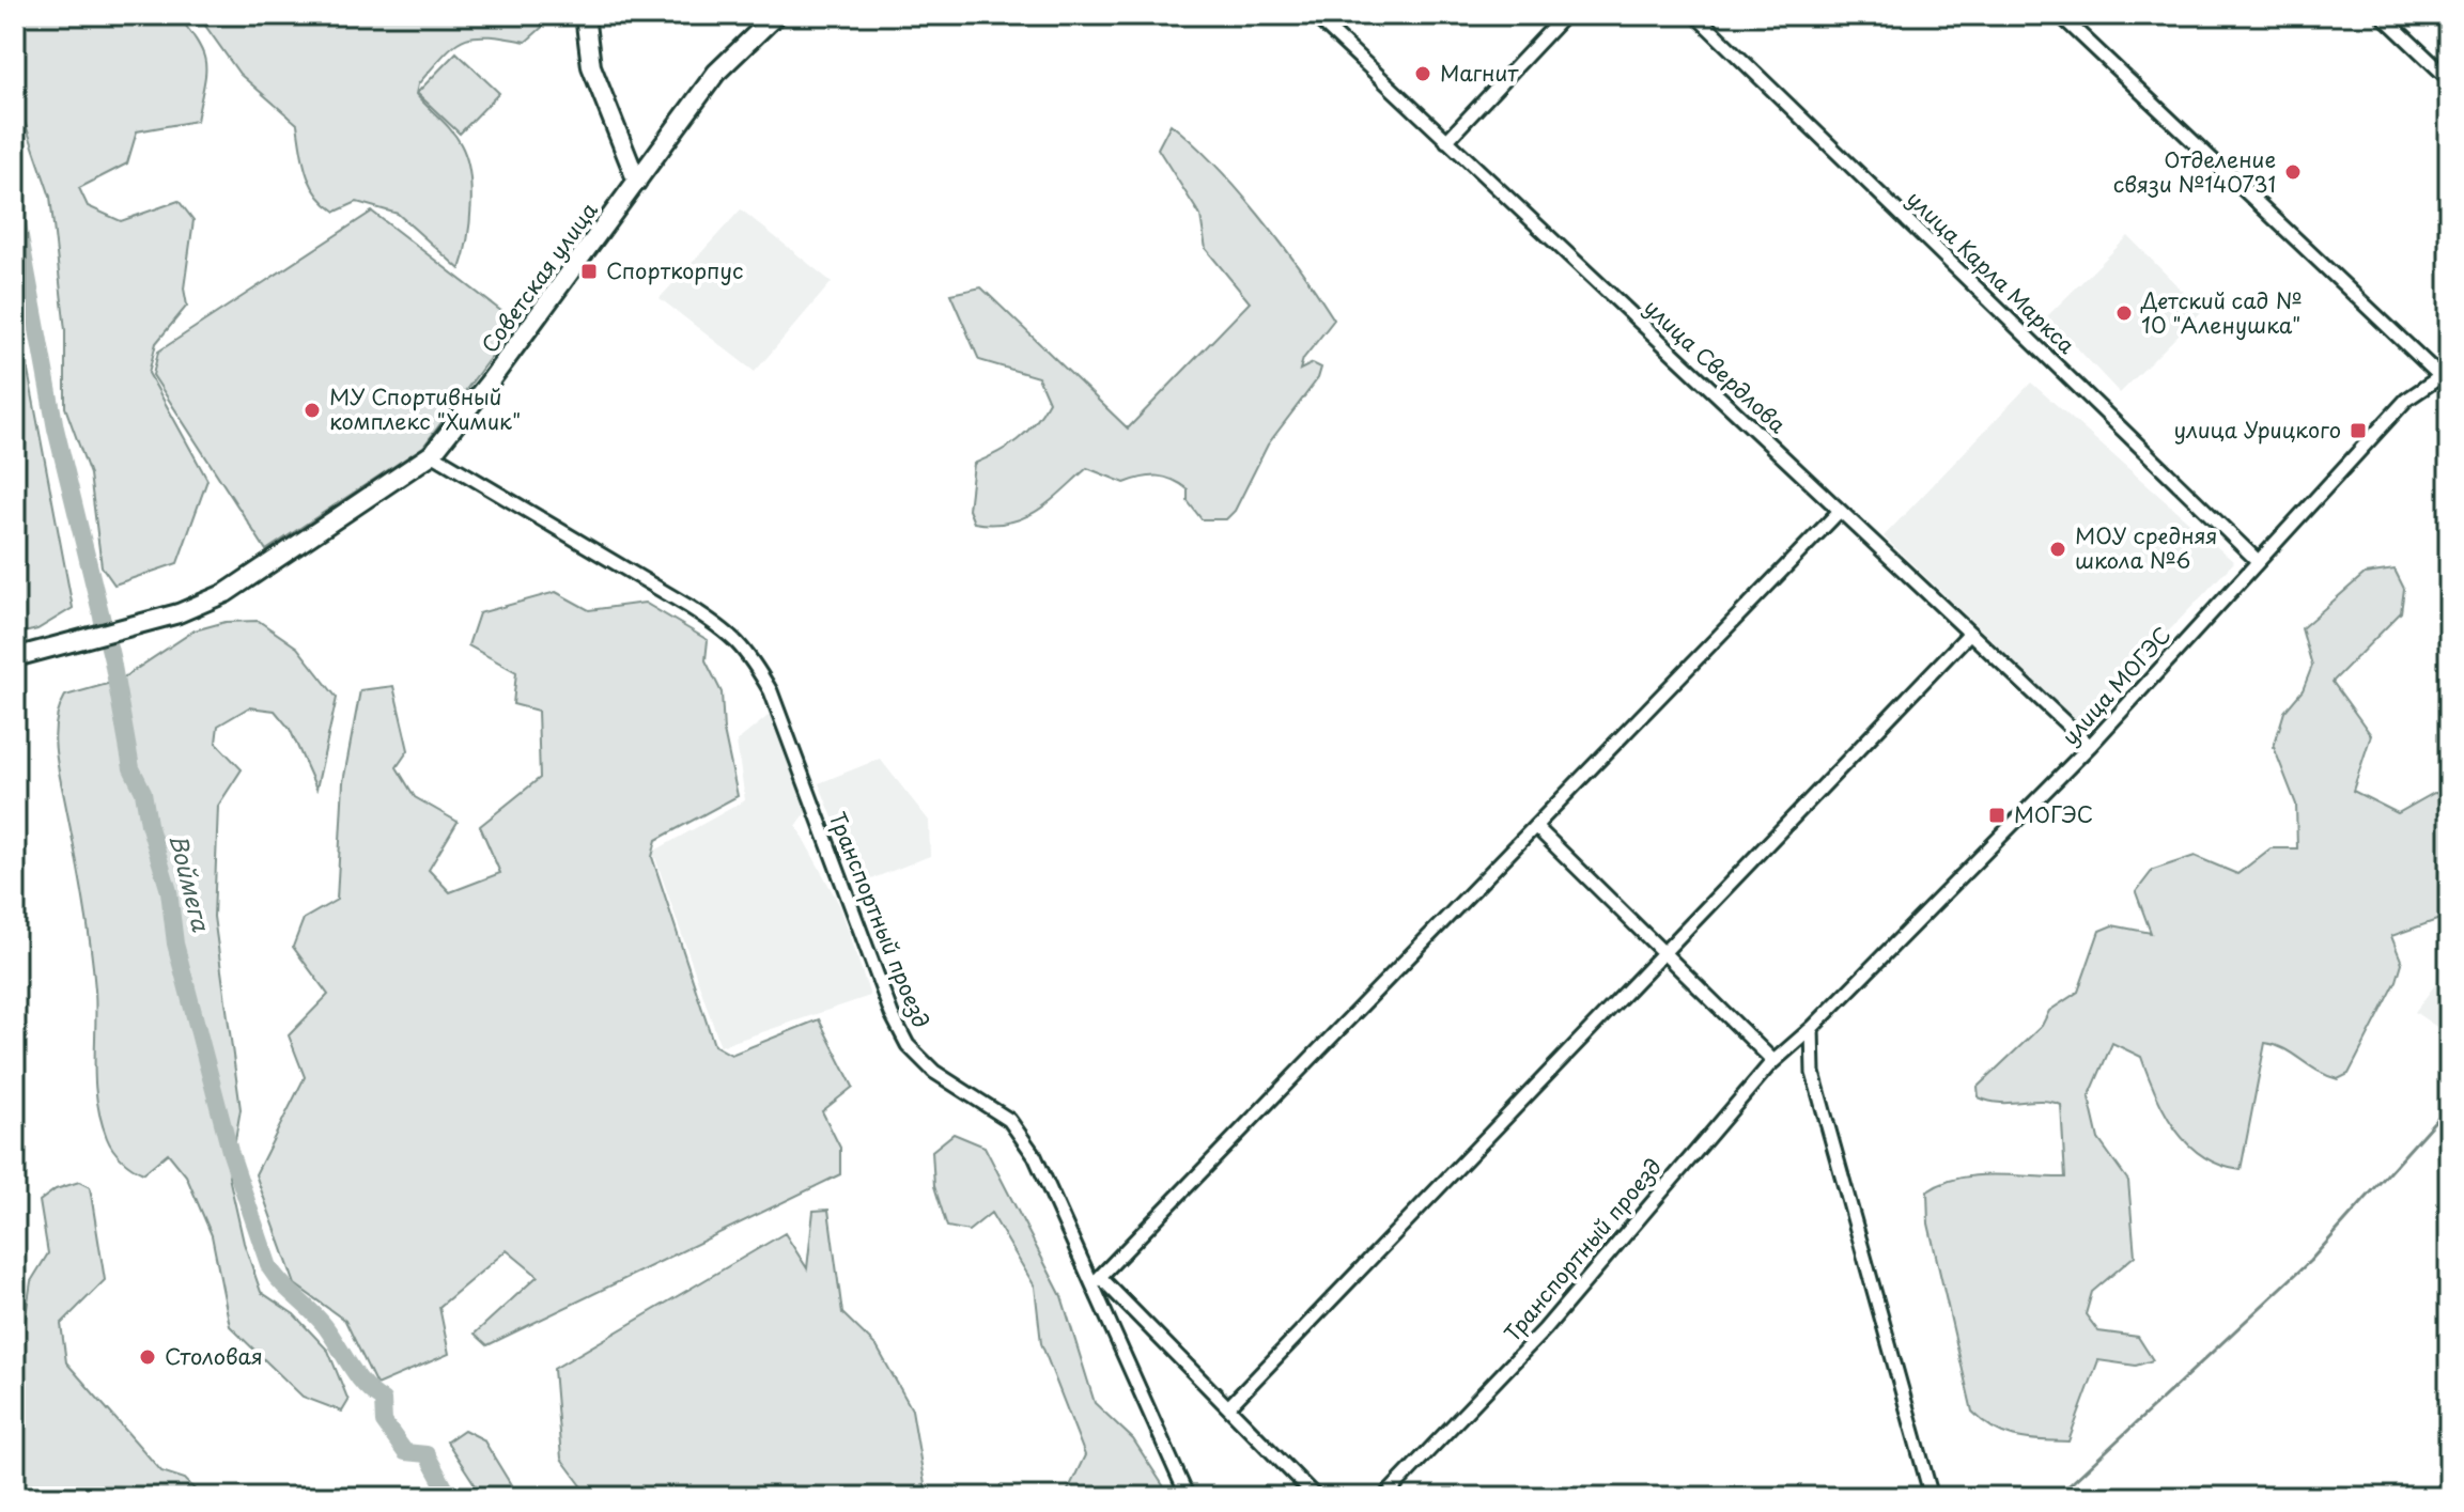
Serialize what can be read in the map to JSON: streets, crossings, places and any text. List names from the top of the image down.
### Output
{
  "streets": {
    "street": [
      "улица Карла Маркса",
      "Советская улица",
      "улица Свердлова",
      "улица МОГЭС",
      "Транспортный проезд"
    ]
  },
  "crossings": [
    ["улица Карла Маркса", "улица МОГЭС"],
    ["Советская улица", "Транспортный проезд"],
    ["улица Свердлова", "улица МОГЭС"],
    ["улица МОГЭС", "Транспортный проезд"]
  ],
  "water": ["Воймега"],
  "places": {
    "other": [
      "Магнит",
      "Отделение связи №140731",
      "Детский сад № 10 \"Аленушка\"",
      "МУ Спортивный комплекс \"Химик\"",
      "МОУ средняя школа №6",
      "Столовая"
    ],
    "transit": ["Спорткорпус", "улица Урицкого", "МОГЭС"]
  }
}
